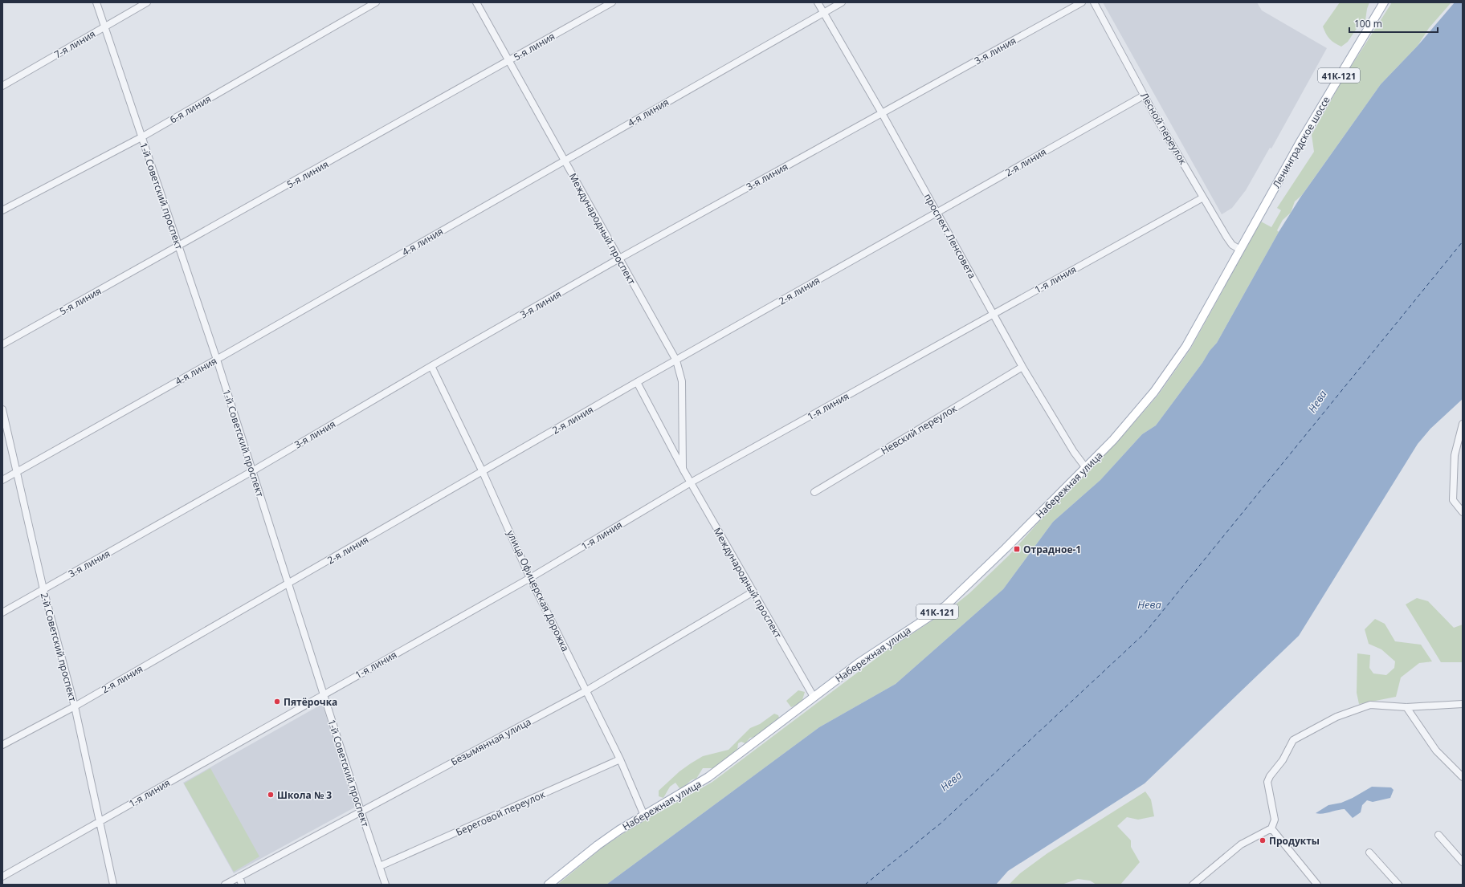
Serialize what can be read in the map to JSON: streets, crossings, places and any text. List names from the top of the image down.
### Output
{
  "streets": {
    "main road": ["41К-121", "Ленинградское шоссе", "Набережная улица"],
    "street": [
      "7-я линия",
      "5-я линия",
      "3-я линия",
      "6-я линия",
      "4-я линия",
      "Лесной переулок",
      "2-я линия",
      "1-й Советский проспект",
      "Международный проспект",
      "проспект Ленсовета",
      "1-я линия",
      "Невский переулок",
      "улица Офицерская Дорожка",
      "2-й Советский проспект",
      "Безымянная улица",
      "Береговой переулок"
    ]
  },
  "crossings": [
    ["7-я линия", "1-й Советский проспект"],
    ["5-я линия", "1-й Советский проспект"],
    ["5-я линия", "Международный проспект"],
    ["3-я линия", "1-й Советский проспект"],
    ["3-я линия", "Международный проспект"],
    ["3-я линия", "проспект Ленсовета"],
    ["3-я линия", "улица Офицерская Дорожка"],
    ["3-я линия", "2-й Советский проспект"],
    ["6-я линия", "1-й Советский проспект"],
    ["4-я линия", "1-й Советский проспект"],
    ["4-я линия", "Международный проспект"],
    ["4-я линия", "проспект Ленсовета"],
    ["4-я линия", "2-й Советский проспект"],
    ["Лесной переулок", "Ленинградское шоссе"],
    ["Лесной переулок", "2-я линия"],
    ["Лесной переулок", "1-я линия"],
    ["Лесной переулок", "Набережная улица"],
    ["Ленинградское шоссе", "Набережная улица"],
    ["2-я линия", "1-й Советский проспект"],
    ["2-я линия", "Международный проспект"],
    ["2-я линия", "проспект Ленсовета"],
    ["2-я линия", "улица Офицерская Дорожка"],
    ["2-я линия", "2-й Советский проспект"],
    ["1-й Советский проспект", "1-я линия"],
    ["1-й Советский проспект", "Безымянная улица"],
    ["1-й Советский проспект", "Береговой переулок"],
    ["Международный проспект", "1-я линия"],
    ["Международный проспект", "Набережная улица"],
    ["Международный проспект", "Безымянная улица"],
    ["проспект Ленсовета", "1-я линия"],
    ["проспект Ленсовета", "Невский переулок"],
    ["проспект Ленсовета", "Набережная улица"],
    ["1-я линия", "улица Офицерская Дорожка"],
    ["1-я линия", "2-й Советский проспект"],
    ["Набережная улица", "улица Офицерская Дорожка"],
    ["улица Офицерская Дорожка", "Безымянная улица"],
    ["улица Офицерская Дорожка", "Береговой переулок"]
  ],
  "water": ["Нева"],
  "places": {
    "transit": ["Отрадное-1"],
    "other": ["Пятёрочка", "Школа № 3", "Продукты"]
  },
  "scale_bar": "100 m"
}
